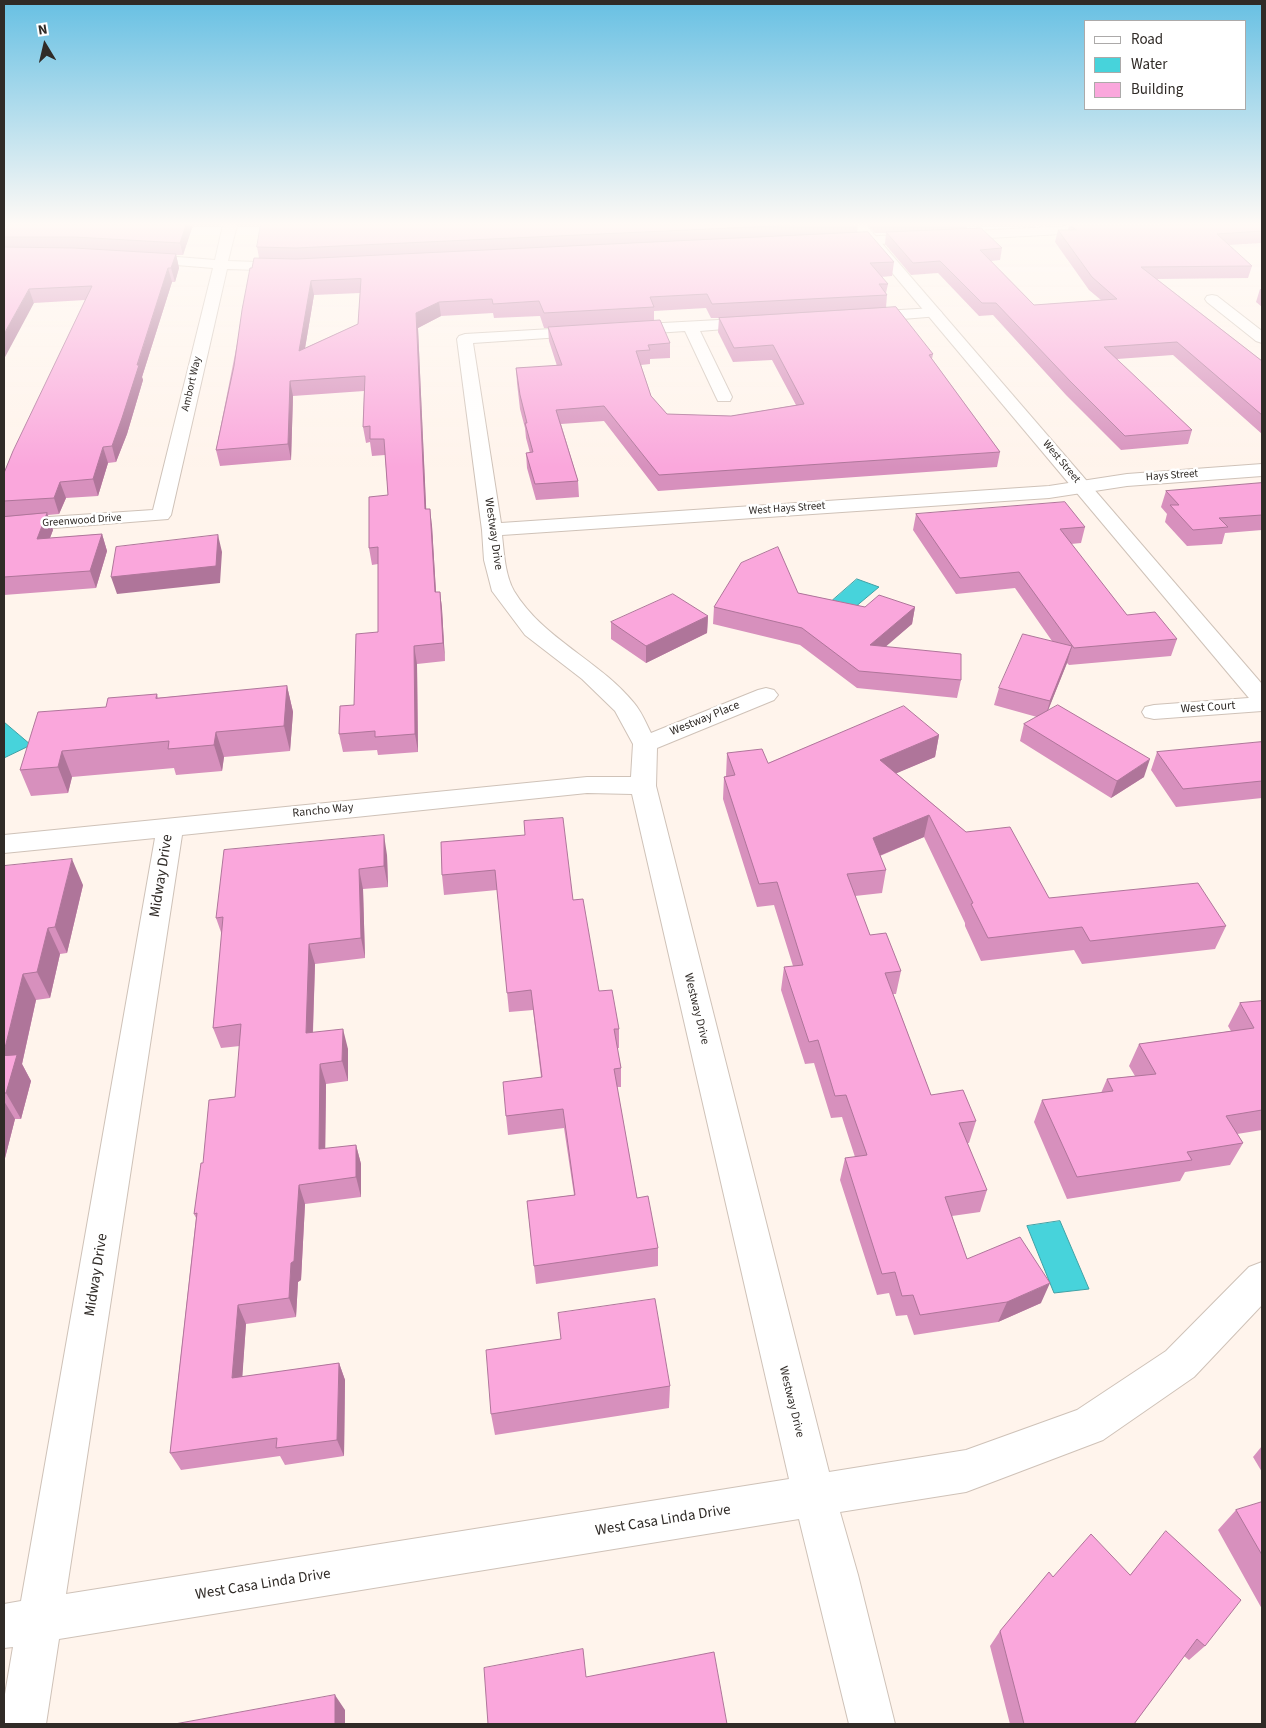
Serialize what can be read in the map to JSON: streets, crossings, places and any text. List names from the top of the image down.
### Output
{
  "streets": {
    "street": [
      "Ambort Way",
      "West Street",
      "Hays Street",
      "West Hays Street",
      "Greenwood Drive",
      "Westway Drive",
      "West Court",
      "Westway Place",
      "Rancho Way",
      "Midway Drive",
      "West Casa Linda Drive"
    ]
  },
  "crossings": [
    ["Ambort Way", "Greenwood Drive"],
    ["West Street", "Hays Street"],
    ["West Street", "West Hays Street"],
    ["Hays Street", "West Hays Street"],
    ["West Hays Street", "Westway Drive"],
    ["Westway Drive", "Westway Place"],
    ["Westway Drive", "Rancho Way"],
    ["Westway Drive", "West Casa Linda Drive"],
    ["Rancho Way", "Midway Drive"],
    ["Midway Drive", "West Casa Linda Drive"]
  ],
  "legend": ["Road", "Water", "Building"],
  "north": "top"
}
